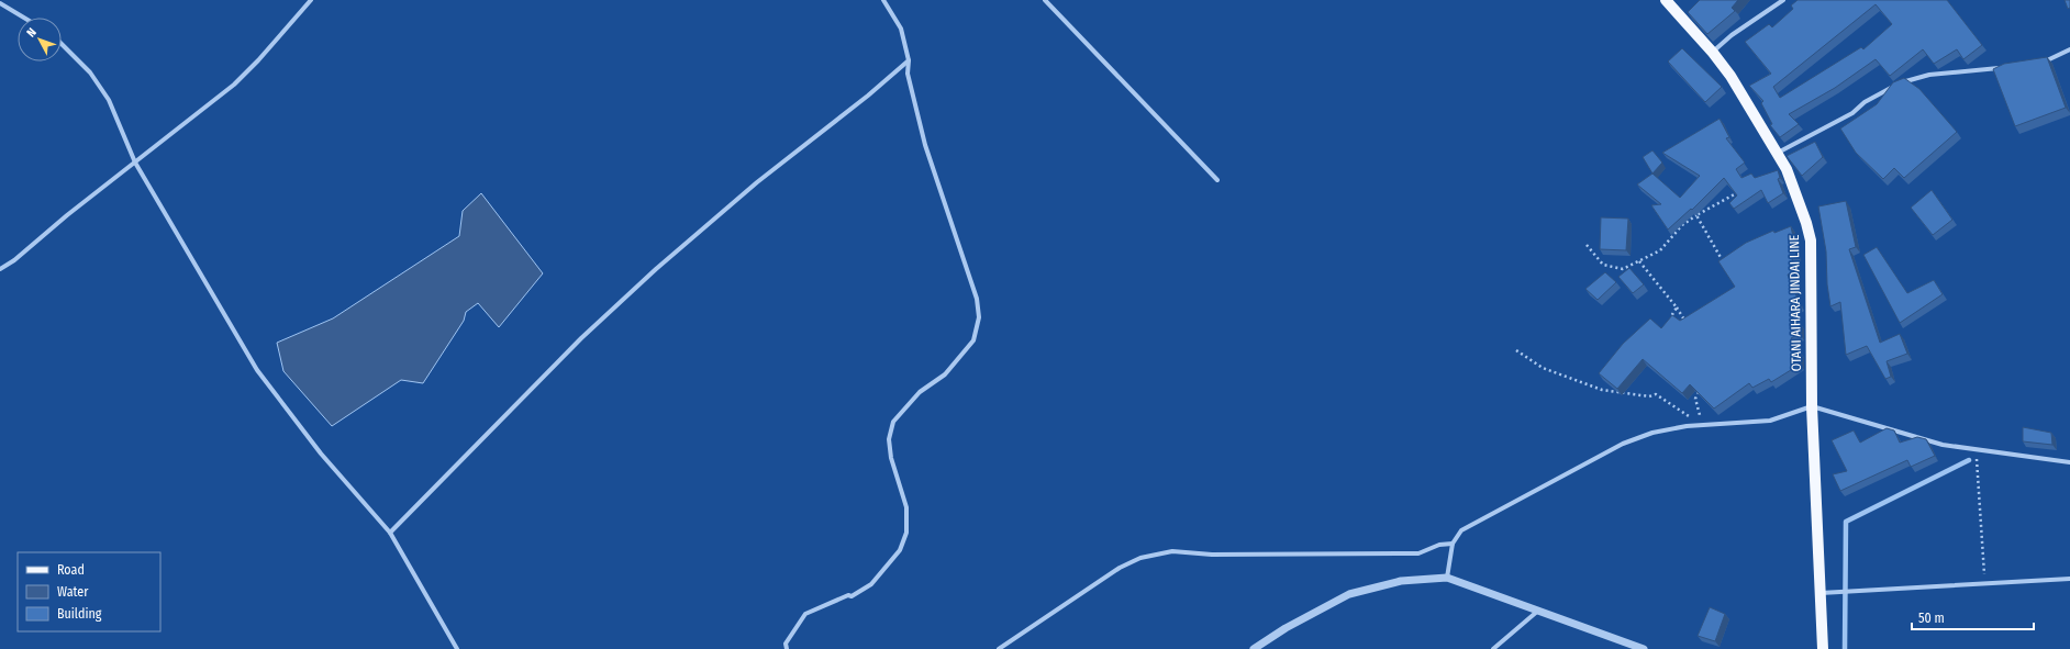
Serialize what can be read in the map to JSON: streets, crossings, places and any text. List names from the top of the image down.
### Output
{
  "streets": {
    "main road": ["OTANI AIHARA JINDAI LINE"]
  },
  "legend": ["Road", "Water", "Building"],
  "scale_bar": "50 m",
  "north": "top left"
}
